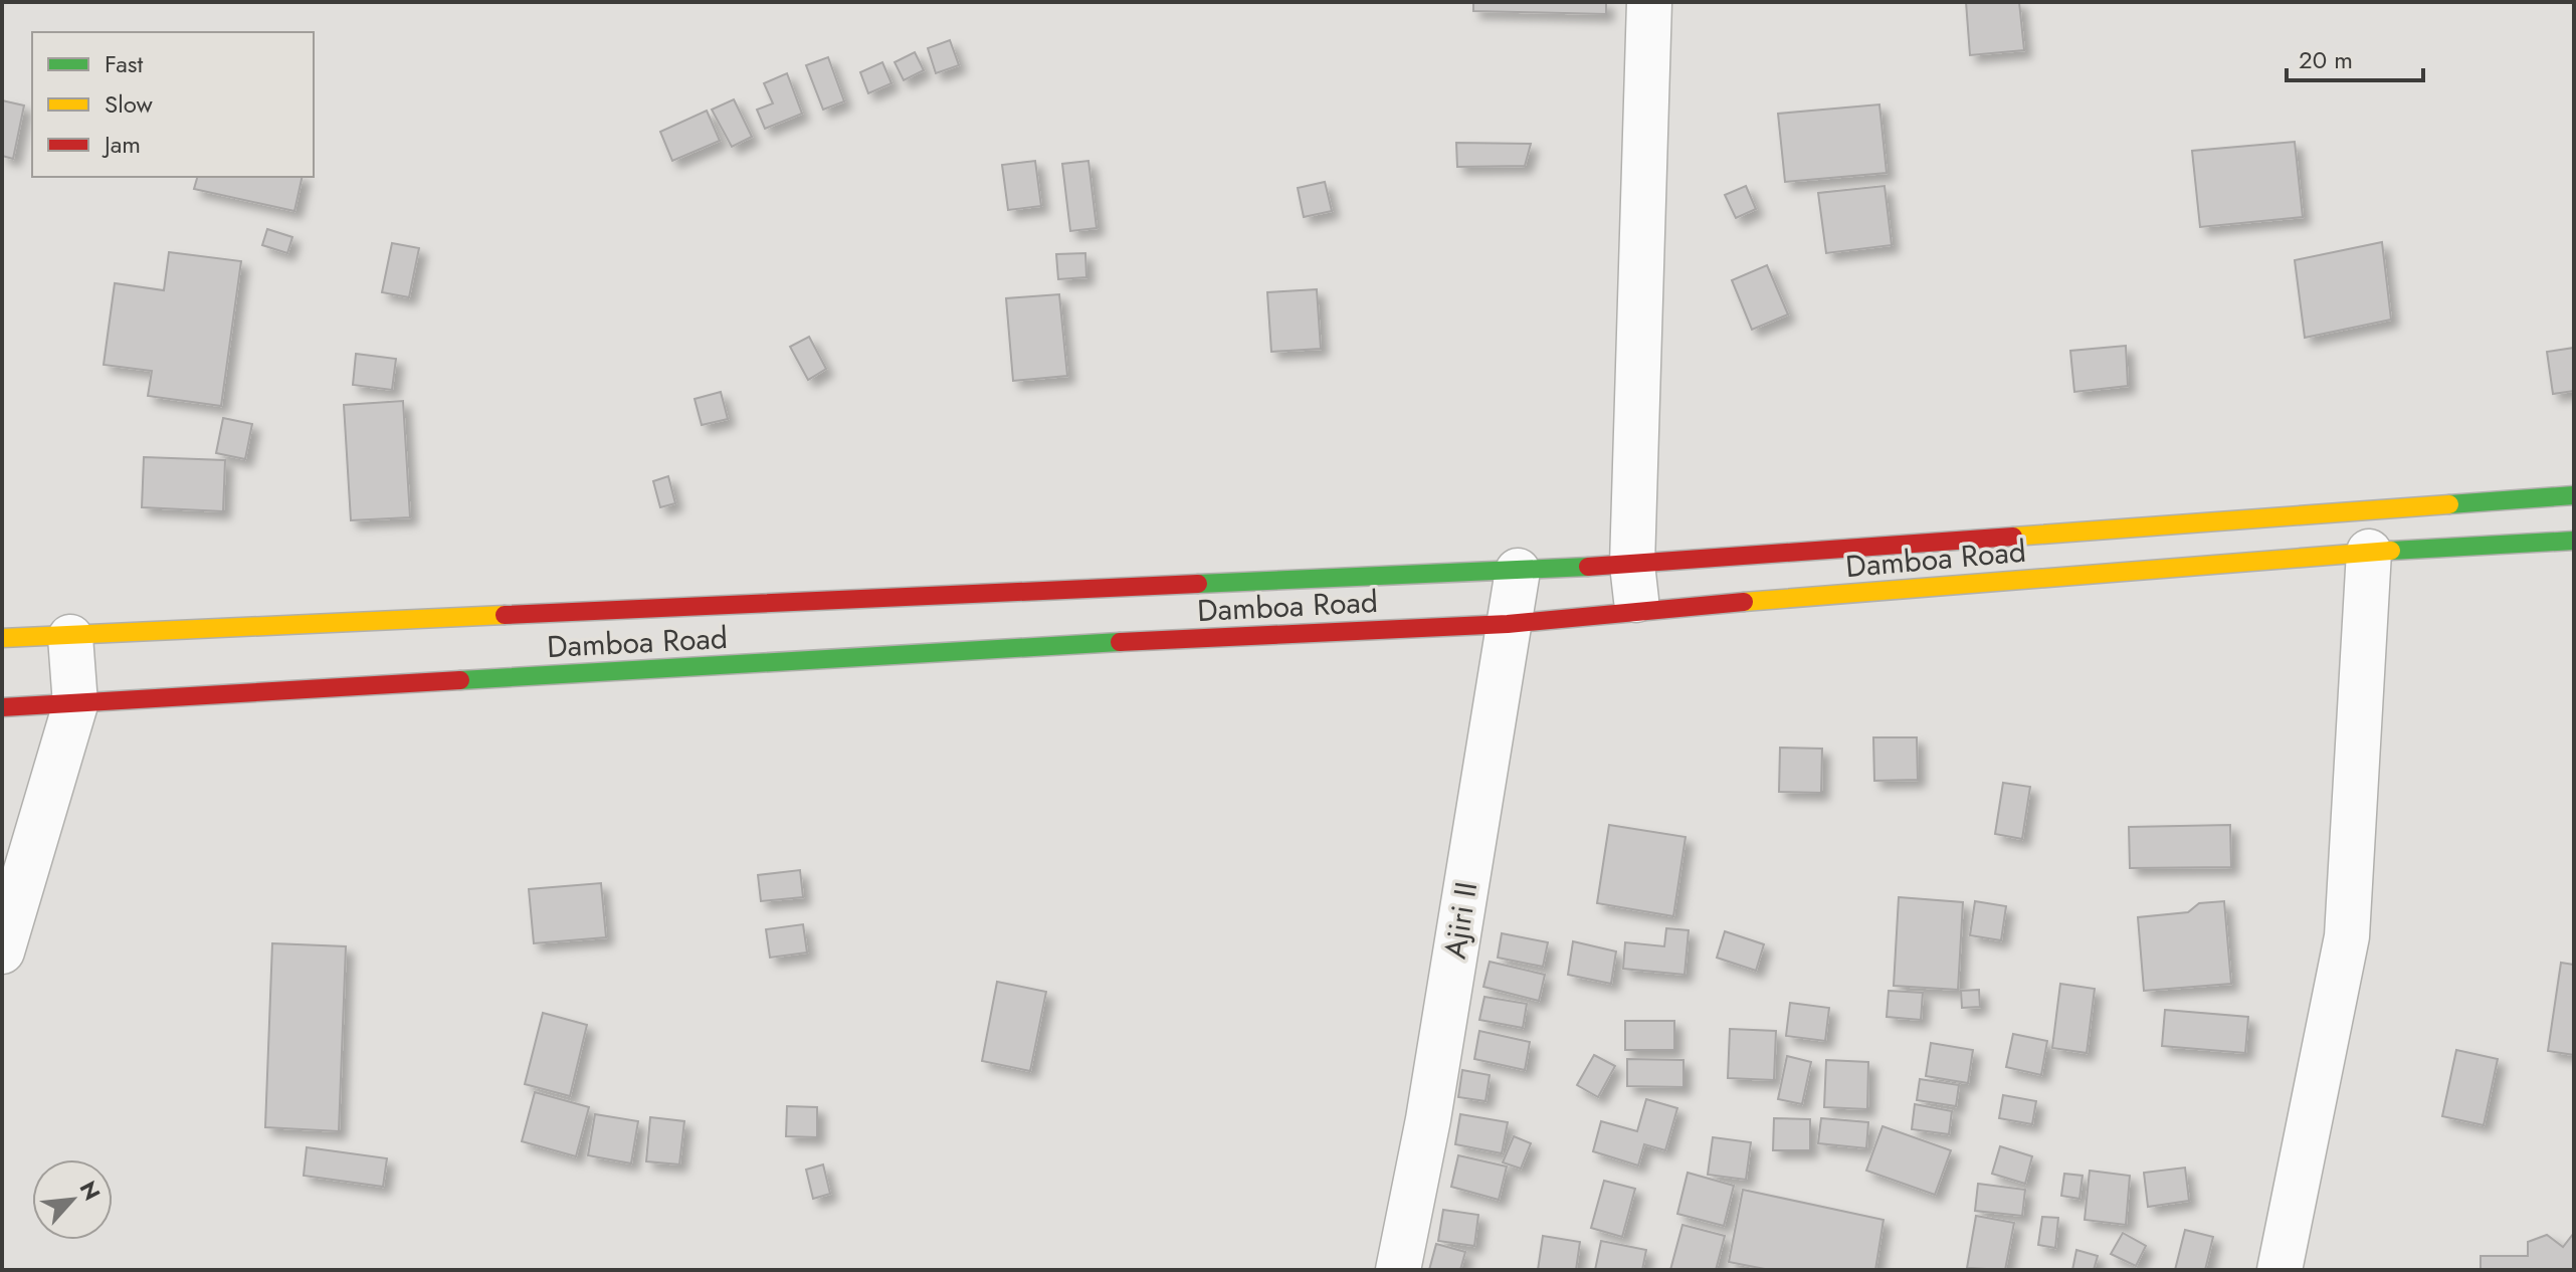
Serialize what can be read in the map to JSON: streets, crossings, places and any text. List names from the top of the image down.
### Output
{
  "streets": {
    "main road": ["Damboa Road"],
    "street": ["Ajiri II"]
  },
  "crossings": [
    ["Damboa Road", "Ajiri II"]
  ],
  "legend": ["Fast", "Slow", "Jam"],
  "scale_bar": "20 m",
  "north": "top right"
}
